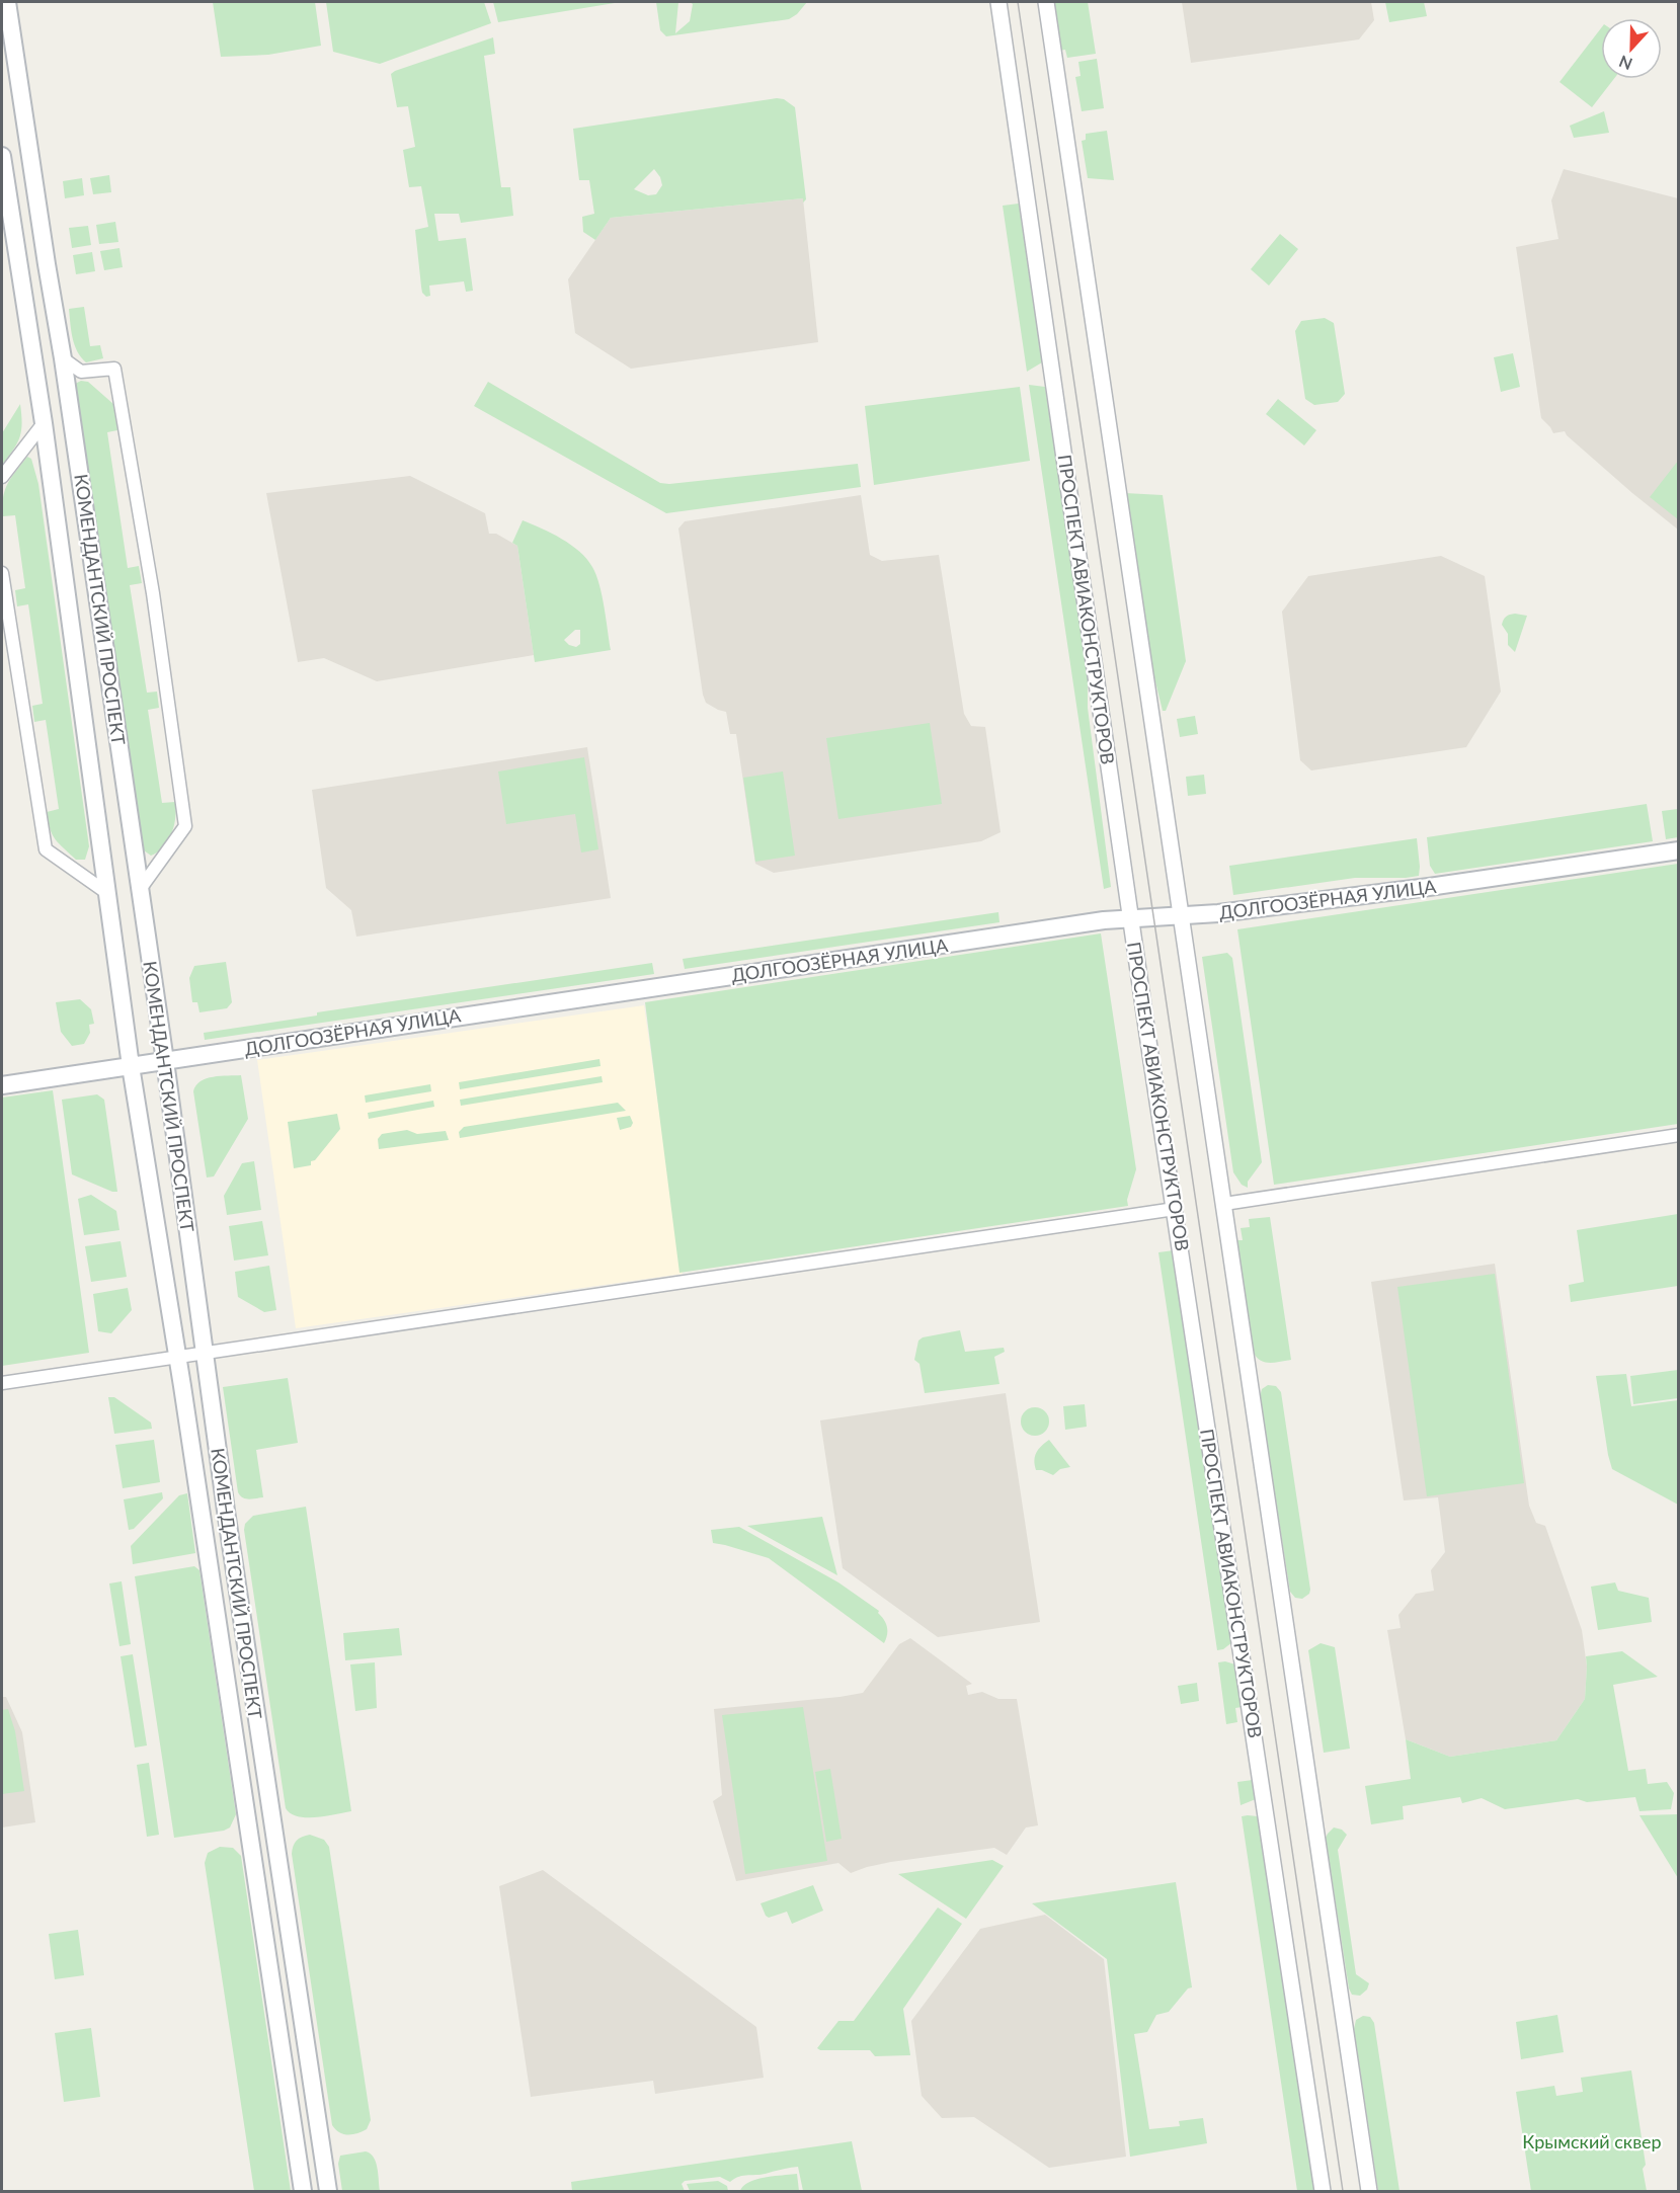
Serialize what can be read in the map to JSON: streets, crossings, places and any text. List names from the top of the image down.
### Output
{
  "streets": {
    "main road": ["КОМЕНДАНТСКИЙ ПРОСПЕКТ", "ДОЛГООЗЁРНАЯ УЛИЦА"],
    "street": ["ПРОСПЕКТ АВИАКОНСТРУКТОРОВ"]
  },
  "crossings": [
    ["КОМЕНДАНТСКИЙ ПРОСПЕКТ", "ДОЛГООЗЁРНАЯ УЛИЦА"],
    ["ПРОСПЕКТ АВИАКОНСТРУКТОРОВ", "ДОЛГООЗЁРНАЯ УЛИЦА"]
  ],
  "parks": ["Крымский сквер"],
  "north": "bottom"
}
